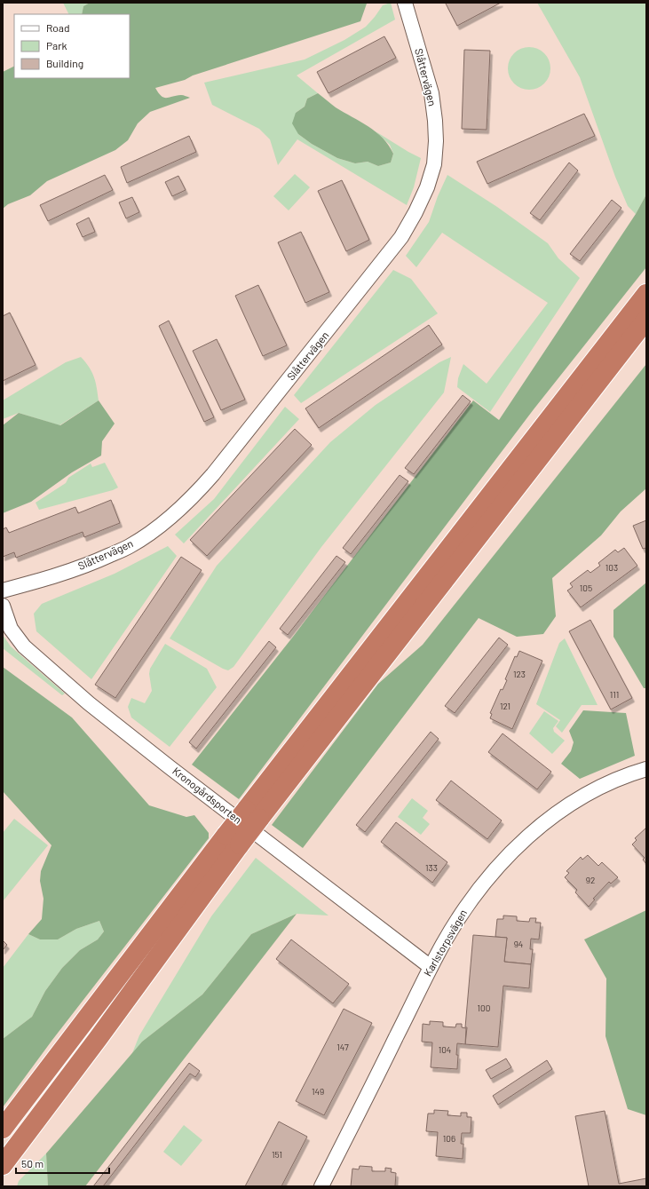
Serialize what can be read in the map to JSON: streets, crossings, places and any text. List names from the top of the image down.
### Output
{
  "streets": {
    "street": ["Slåttervägen", "Kronogårdsporten", "Karlstorpsvägen"]
  },
  "crossings": [
    ["Kronogårdsporten", "Karlstorpsvägen"]
  ],
  "house_numbers": [
    "103",
    "105",
    "123",
    "111",
    "121",
    "133",
    "92",
    "94",
    "100",
    "147",
    "104",
    "149",
    "106",
    "151"
  ],
  "legend": ["Road", "Park", "Building"],
  "scale_bar": "50 m"
}
